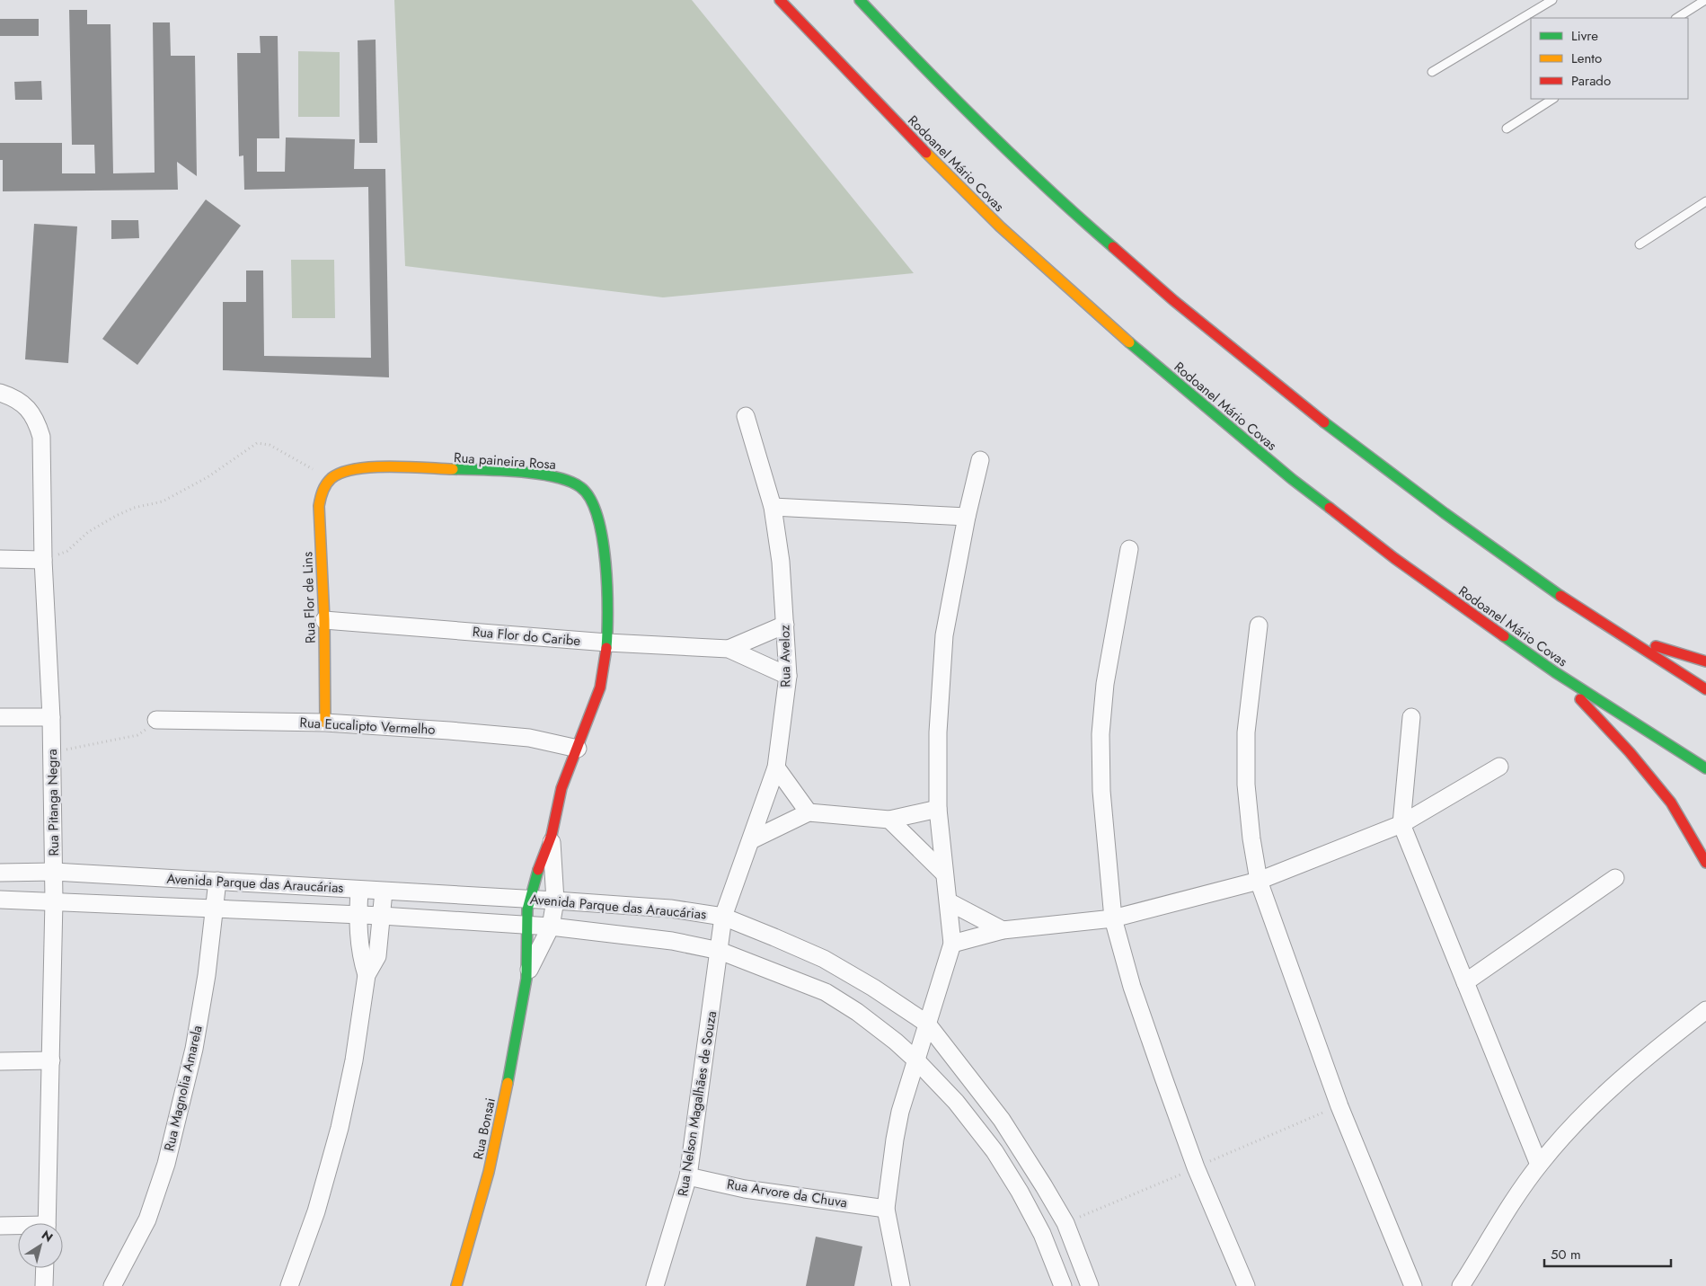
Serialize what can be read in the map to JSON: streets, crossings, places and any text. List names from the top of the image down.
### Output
{
  "streets": {
    "main road": [
      "Rodoanel Mário Covas",
      "Rua paineira Rosa",
      "Rua Flor de Lins",
      "Rua Bonsai"
    ],
    "street": [
      "Rua Flor do Caribe",
      "Rua Aveloz",
      "Rua Eucalipto Vermelho",
      "Rua Pitanga Negra",
      "Avenida Parque das Araucárias",
      "Rua Magnolia Amarela",
      "Rua Nelson Magalhães de Souza",
      "Rua Arvore da Chuva"
    ]
  },
  "crossings": [
    ["Rua paineira Rosa", "Rua Flor de Lins"],
    ["Rua paineira Rosa", "Rua Flor do Caribe"],
    ["Rua paineira Rosa", "Rua Eucalipto Vermelho"],
    ["Rua Flor de Lins", "Rua Flor do Caribe"],
    ["Rua Flor de Lins", "Rua Eucalipto Vermelho"],
    ["Rua Aveloz", "Avenida Parque das Araucárias"],
    ["Rua Aveloz", "Rua Nelson Magalhães de Souza"],
    ["Rua Pitanga Negra", "Avenida Parque das Araucárias"],
    ["Avenida Parque das Araucárias", "Rua Magnolia Amarela"],
    ["Avenida Parque das Araucárias", "Rua Nelson Magalhães de Souza"],
    ["Rua Nelson Magalhães de Souza", "Rua Arvore da Chuva"]
  ],
  "legend": ["Livre", "Lento", "Parado"],
  "scale_bar": "50 m",
  "north": "top right"
}
